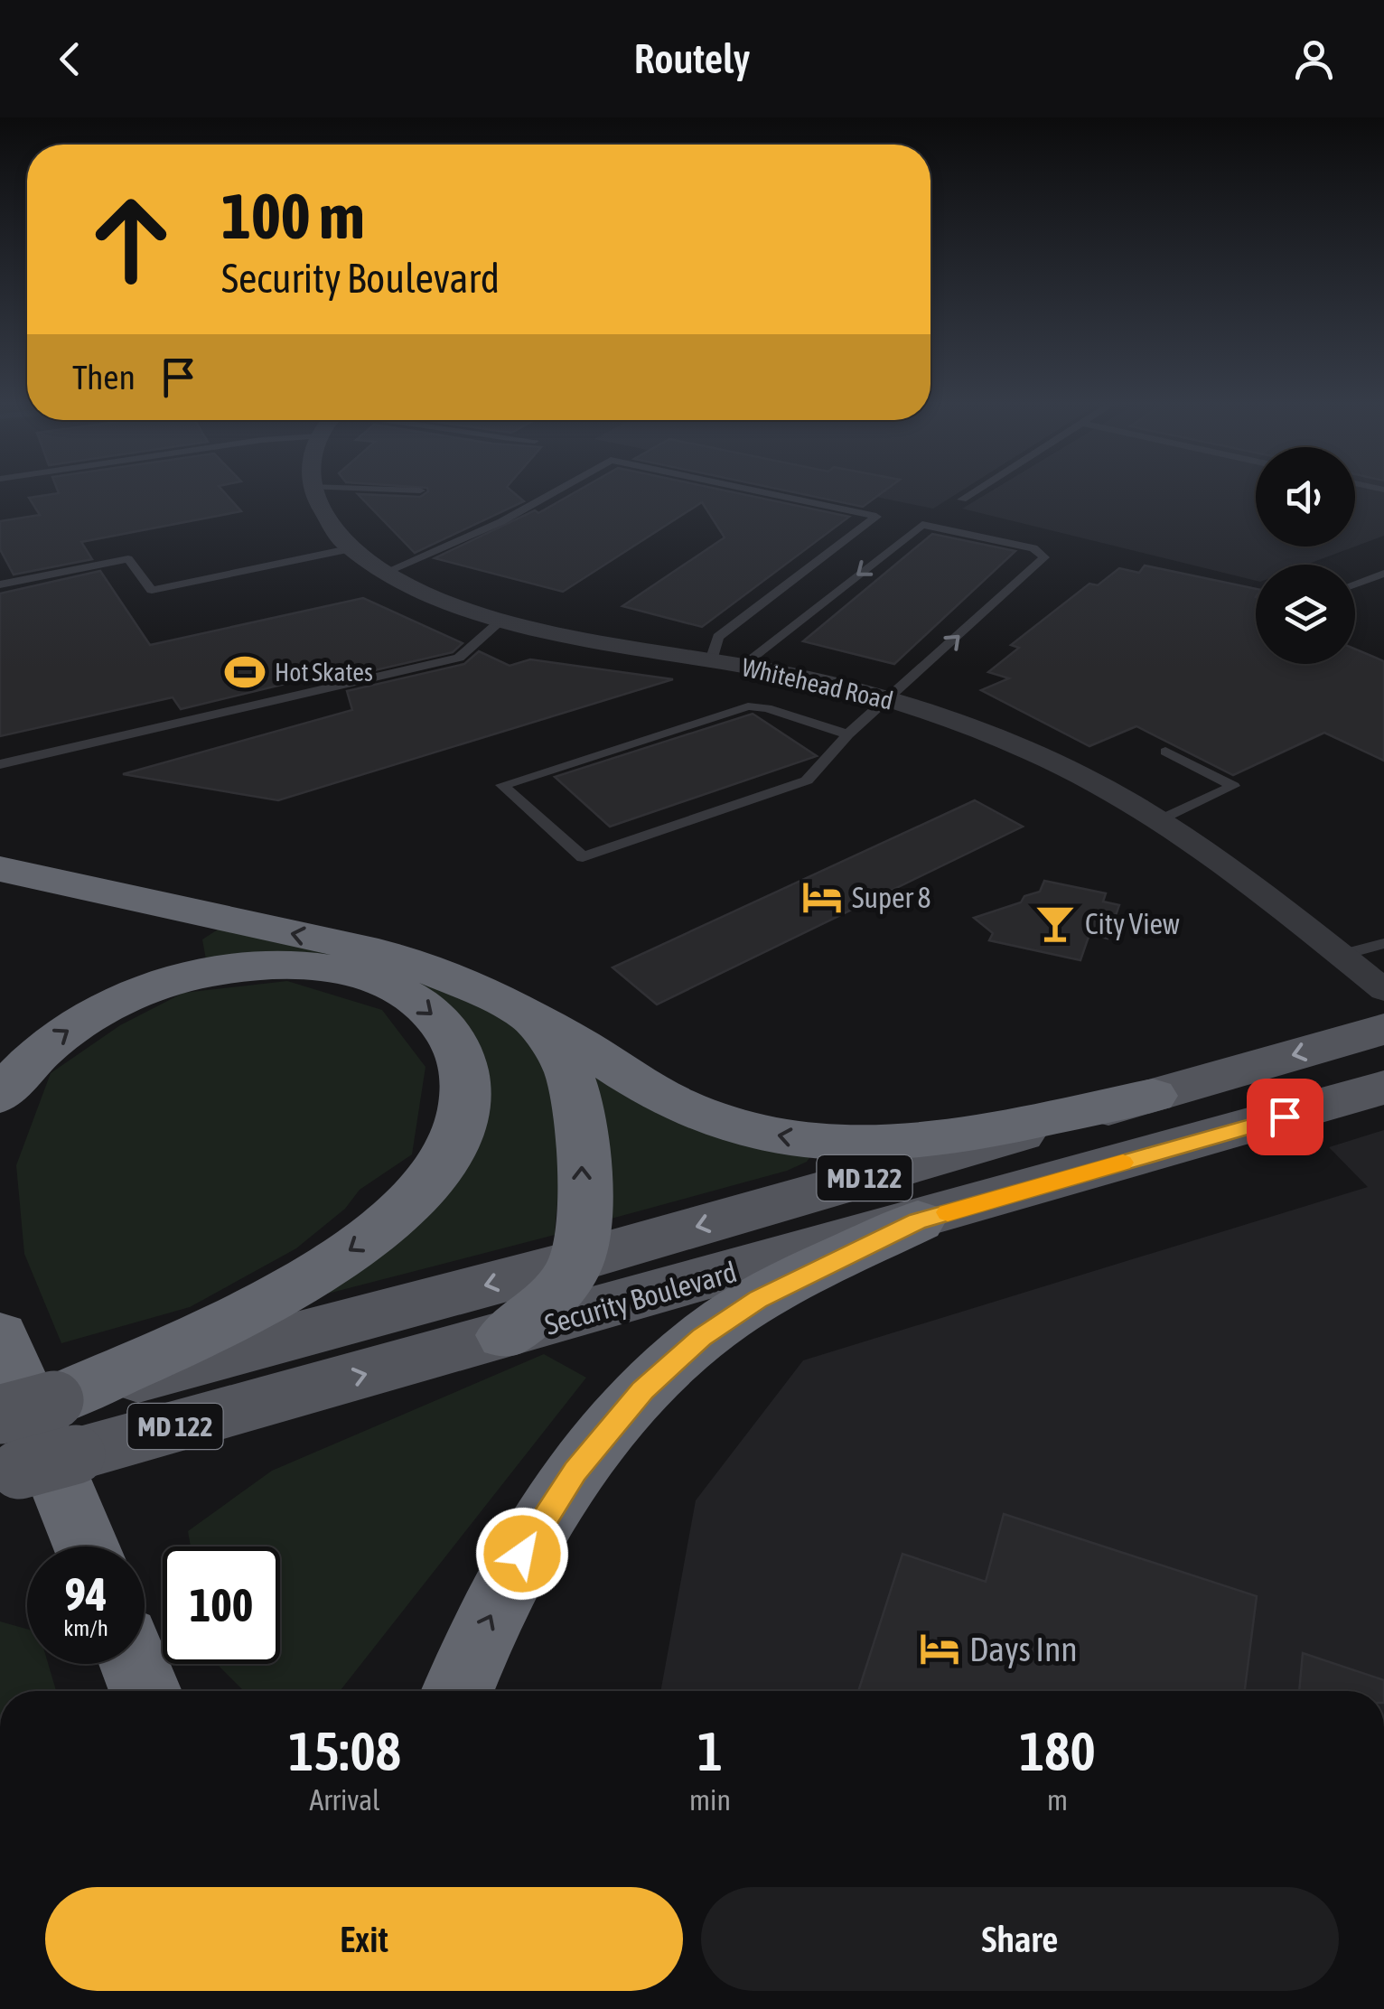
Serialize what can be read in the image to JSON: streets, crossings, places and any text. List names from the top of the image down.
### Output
{
  "streets": {
    "main road": ["MD 122", "Security Boulevard"],
    "street": ["Whitehead Road"]
  },
  "places": {
    "sports": ["Hot Skates"],
    "hotel": ["Super 8", "Days Inn"],
    "bar": ["City View"]
  },
  "page": {
    "header": "Routely",
    "turn": ["100 m", "Security Boulevard"],
    "then": "Then",
    "speed": "94 km/h",
    "limit": "100",
    "eta": [
      "15:08",
      "Arrival",
      "1",
      "min",
      "180",
      "m"
    ],
    "buttons": ["Exit", "Share"]
  }
}
